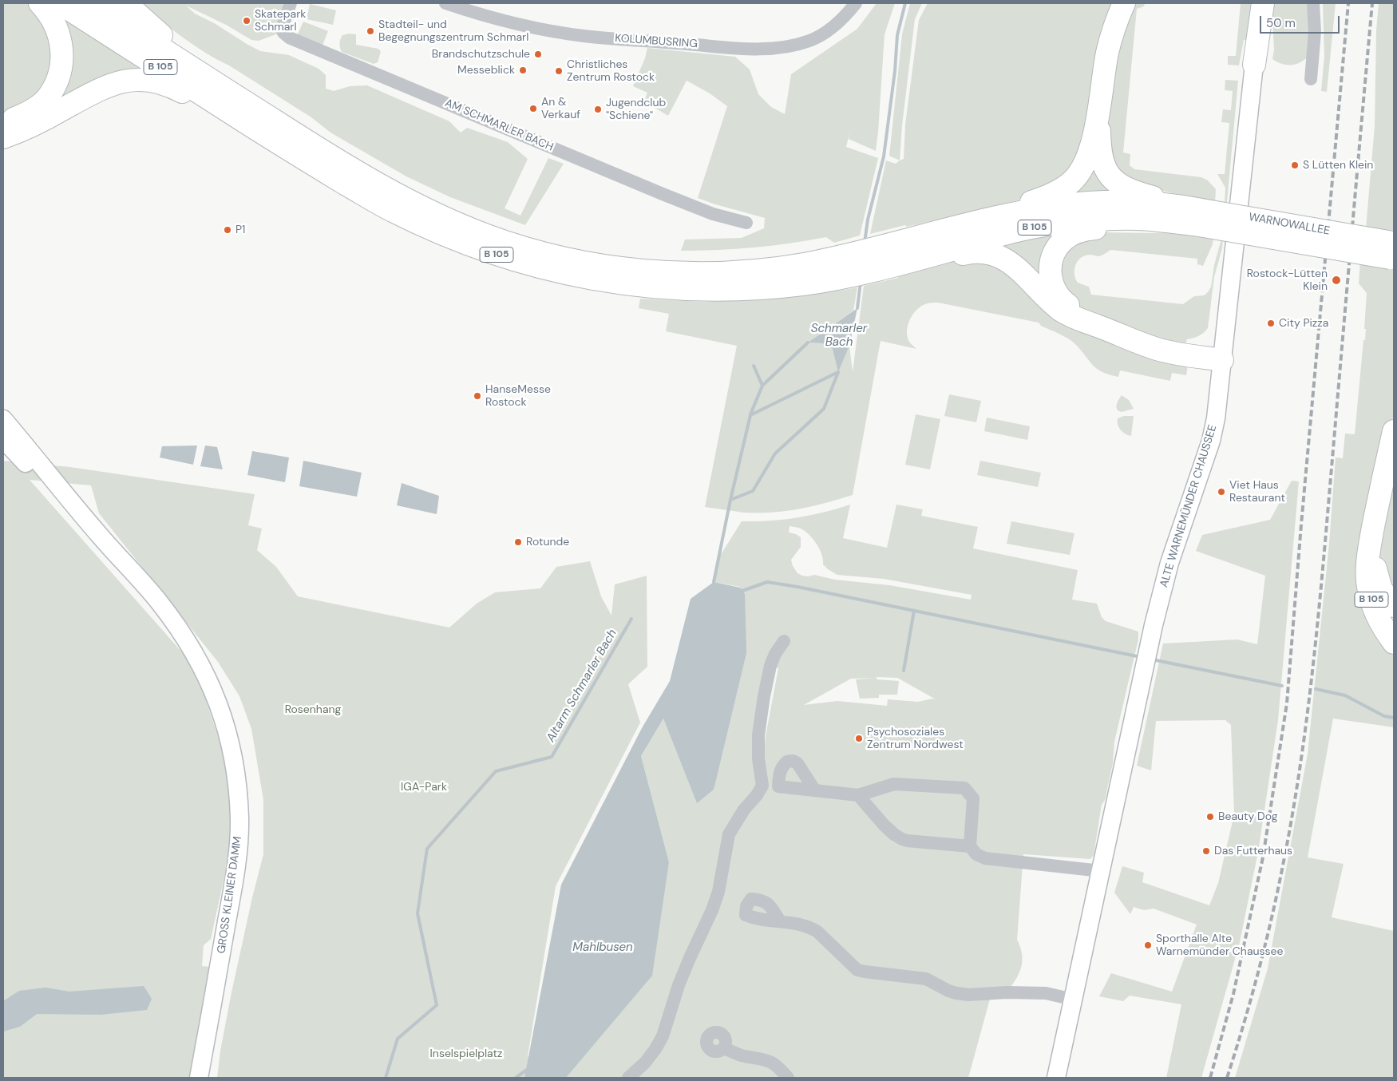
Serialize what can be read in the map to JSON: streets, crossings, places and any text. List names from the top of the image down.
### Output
{
  "streets": {
    "highway": ["B 105", "WARNOWALLEE"],
    "street": [
      "KOLUMBUSRING",
      "AM SCHMARLER BACH",
      "ALTE WARNEMÜNDER CHAUSSEE",
      "GROSS KLEINER DAMM"
    ]
  },
  "crossings": [
    ["B 105", "WARNOWALLEE"]
  ],
  "water": ["Schmarler Bach", "Altarm Schmarler Bach", "Mahlbusen"],
  "parks": ["Rosenhang", "IGA-Park", "Inselspielplatz"],
  "places": [
    "Skatepark Schmarl",
    "Stadteil- und Begegnungszentrum Schmarl",
    "Brandschutzschule",
    "Messeblick",
    "Christliches Zentrum Rostock",
    "An & Verkauf",
    "Jugendclub \"Schiene\"",
    "S Lütten Klein",
    "P1",
    "Rostock-Lütten Klein",
    "City Pizza",
    "HanseMesse Rostock",
    "Viet Haus Restaurant",
    "Rotunde",
    "Psychosoziales Zentrum Nordwest",
    "Beauty Dog",
    "Das Futterhaus",
    "Sporthalle Alte Warnemünder Chaussee"
  ],
  "scale_bar": "50 m"
}
